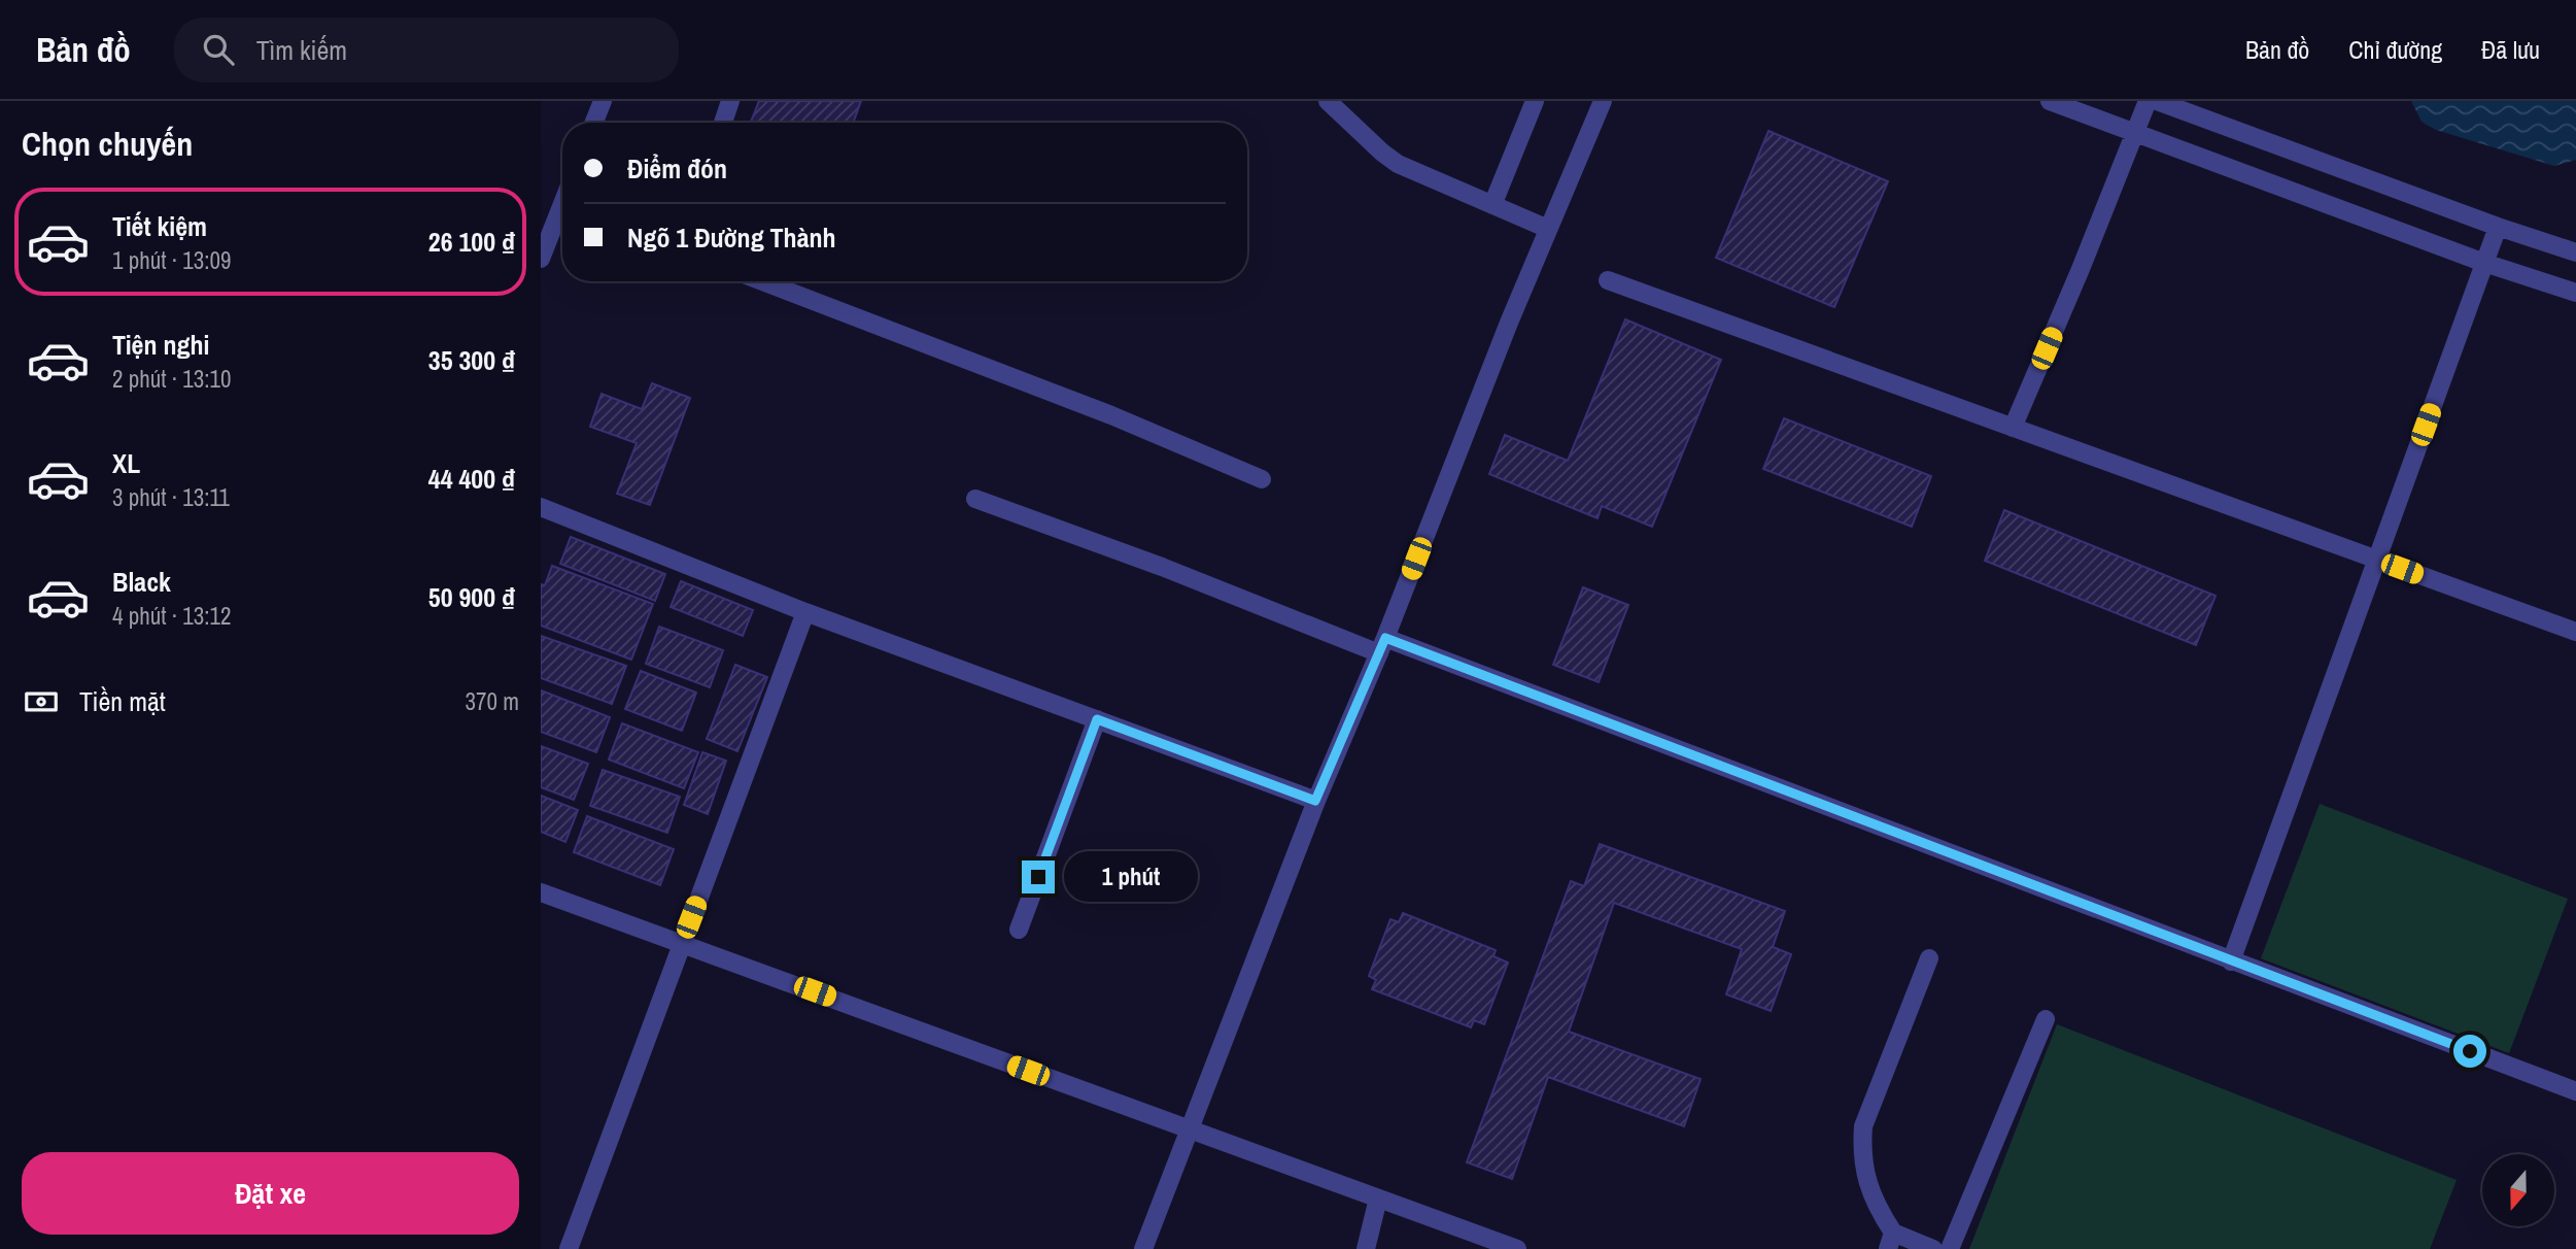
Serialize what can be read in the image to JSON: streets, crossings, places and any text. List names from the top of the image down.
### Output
{
  "north": "bottom",
  "page": {
    "header": "Bản đồ",
    "search": "Tìm kiếm",
    "nav": ["Bản đồ", "Chỉ đường", "Đã lưu"],
    "heading": "Chọn chuyến",
    "banner": ["Điểm đón", "Ngõ 1 Đường Thành"],
    "list": [
      {
        "name": "Tiết kiệm",
        "note": "1 phút · 13:09",
        "value": "26 100 ₫"
      },
      {
        "name": "Tiện nghi",
        "note": "2 phút · 13:10",
        "value": "35 300 ₫"
      },
      {
        "name": "XL",
        "note": "3 phút · 13:11",
        "value": "44 400 ₫"
      },
      {
        "name": "Black",
        "note": "4 phút · 13:12",
        "value": "50 900 ₫"
      }
    ],
    "pay": ["Tiền mặt", "370 m"],
    "bubble": "1 phút",
    "buttons": "Đặt xe"
  }
}
